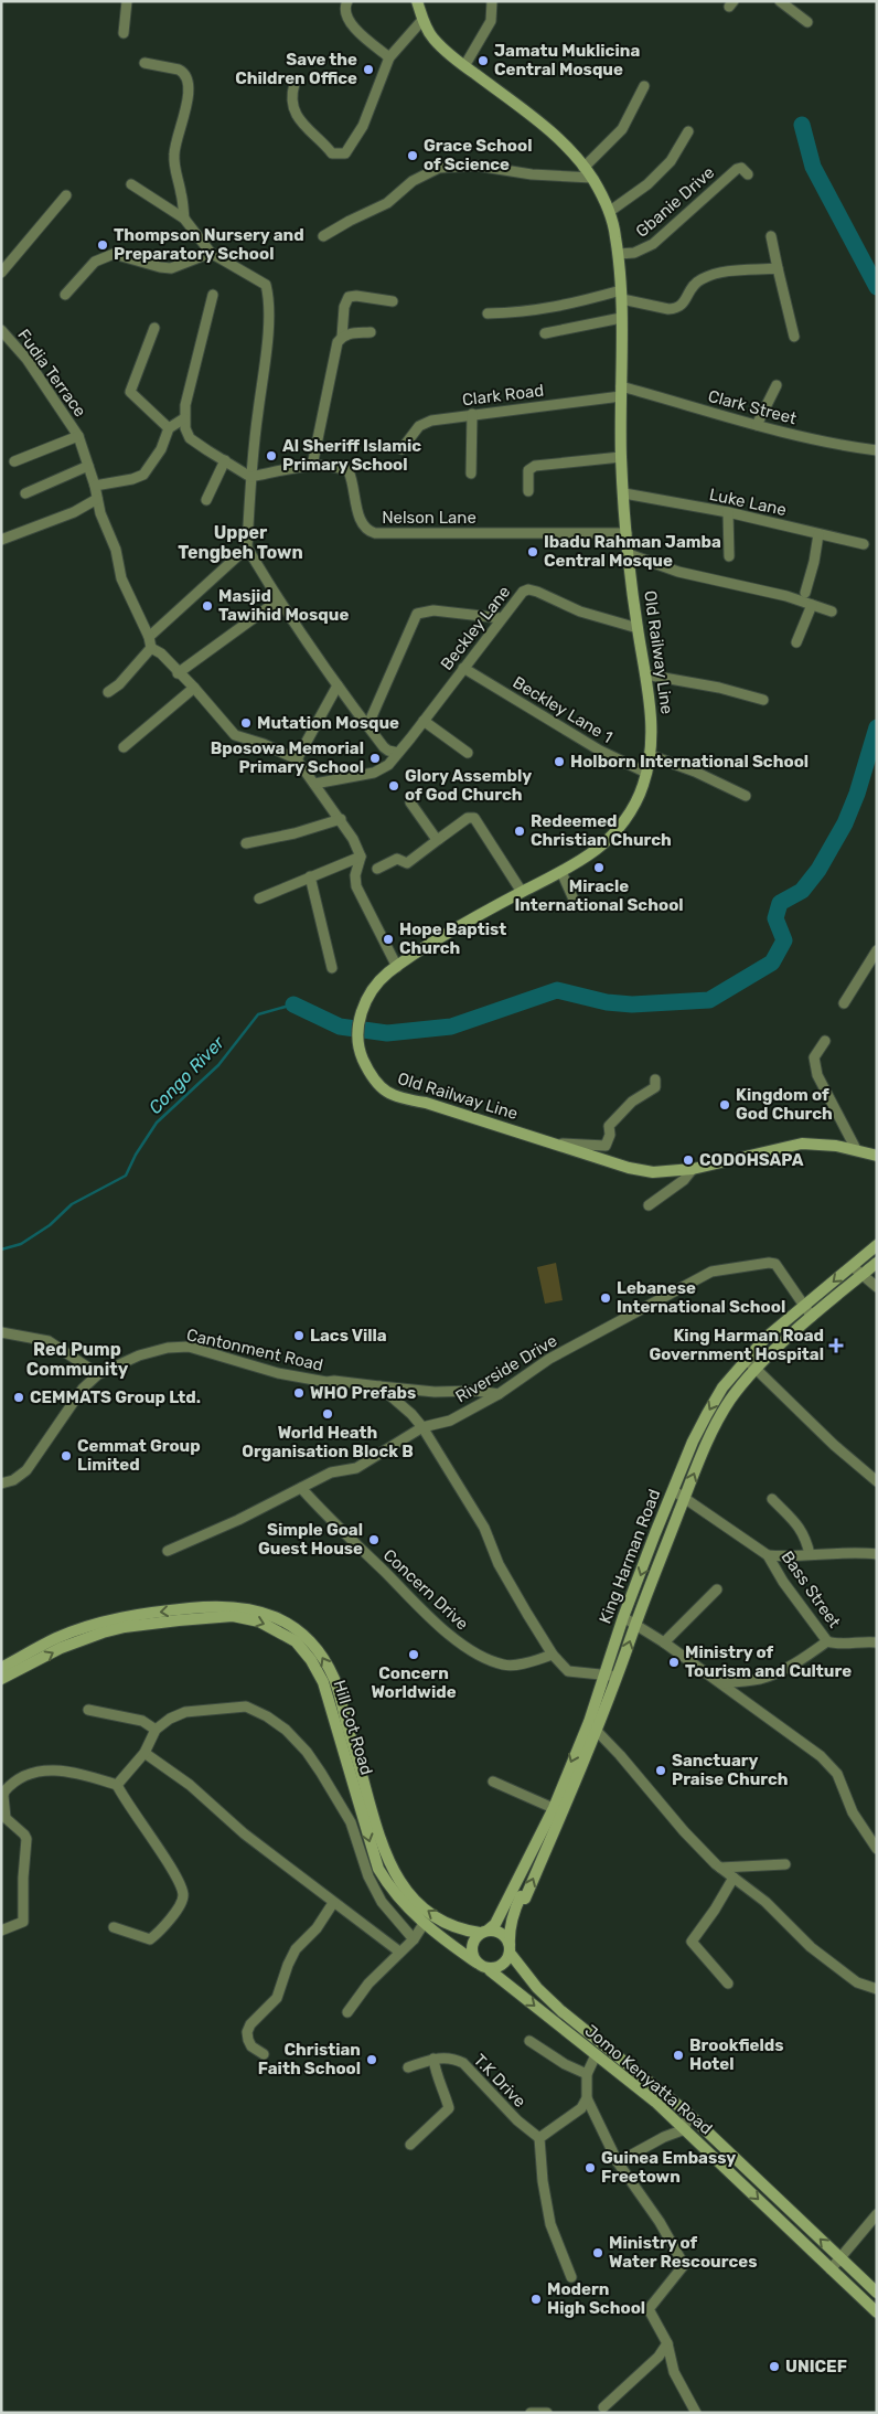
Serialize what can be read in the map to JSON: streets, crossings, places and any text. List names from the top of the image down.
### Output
{
  "streets": {
    "main road": [
      "Old Railway Line",
      "King Harman Road",
      "Hill Cot Road",
      "Jomo Kenyatta Road"
    ],
    "street": [
      "Gbanie Drive",
      "Fudia Terrace",
      "Clark Road",
      "Clark Street",
      "Luke Lane",
      "Nelson Lane",
      "Beckley Lane",
      "Beckley Lane 1",
      "Cantonment Road",
      "Riverside Drive",
      "Concern Drive",
      "Bass Street",
      "T.K Drive"
    ]
  },
  "crossings": [
    ["Gbanie Drive", "Old Railway Line"],
    ["Clark Road", "Clark Street"],
    ["Clark Road", "Old Railway Line"],
    ["Clark Street", "Old Railway Line"],
    ["Luke Lane", "Old Railway Line"],
    ["Nelson Lane", "Old Railway Line"],
    ["Beckley Lane", "Old Railway Line"],
    ["Beckley Lane", "Beckley Lane 1"],
    ["Old Railway Line", "Beckley Lane 1"],
    ["Cantonment Road", "Riverside Drive"],
    ["Riverside Drive", "King Harman Road"],
    ["Riverside Drive", "Concern Drive"],
    ["King Harman Road", "Bass Street"],
    ["King Harman Road", "Hill Cot Road"],
    ["King Harman Road", "Jomo Kenyatta Road"],
    ["Hill Cot Road", "Jomo Kenyatta Road"]
  ],
  "districts": ["Upper Tengbeh Town", "Red Pump Community"],
  "water": ["Congo River"],
  "places": {
    "other": [
      "Jamatu Muklicina Central Mosque",
      "Save the Children Office",
      "Grace School of Science",
      "Thompson Nursery and Preparatory School",
      "Al Sheriff Islamic Primary School",
      "Ibadu Rahman Jamba Central Mosque",
      "Masjid Tawihid Mosque",
      "Mutation Mosque",
      "Bposowa Memorial Primary School",
      "Holborn International School",
      "Glory Assembly of God Church",
      "Redeemed Christian Church",
      "Miracle International School",
      "Hope Baptist Church",
      "Kingdom of God Church",
      "CODOHSAPA",
      "Lebanese International School",
      "Lacs Villa",
      "WHO Prefabs",
      "CEMMATS Group Ltd.",
      "World Heath Organisation Block B",
      "Cemmat Group Limited",
      "Simple Goal Guest House",
      "Concern Worldwide",
      "Ministry of Tourism and Culture",
      "Sanctuary Praise Church",
      "Brookfields Hotel",
      "Christian Faith School",
      "Guinea Embassy Freetown",
      "Ministry of Water Rescources",
      "Modern High School",
      "UNICEF"
    ],
    "health": ["King Harman Road Government Hospital"]
  }
}
